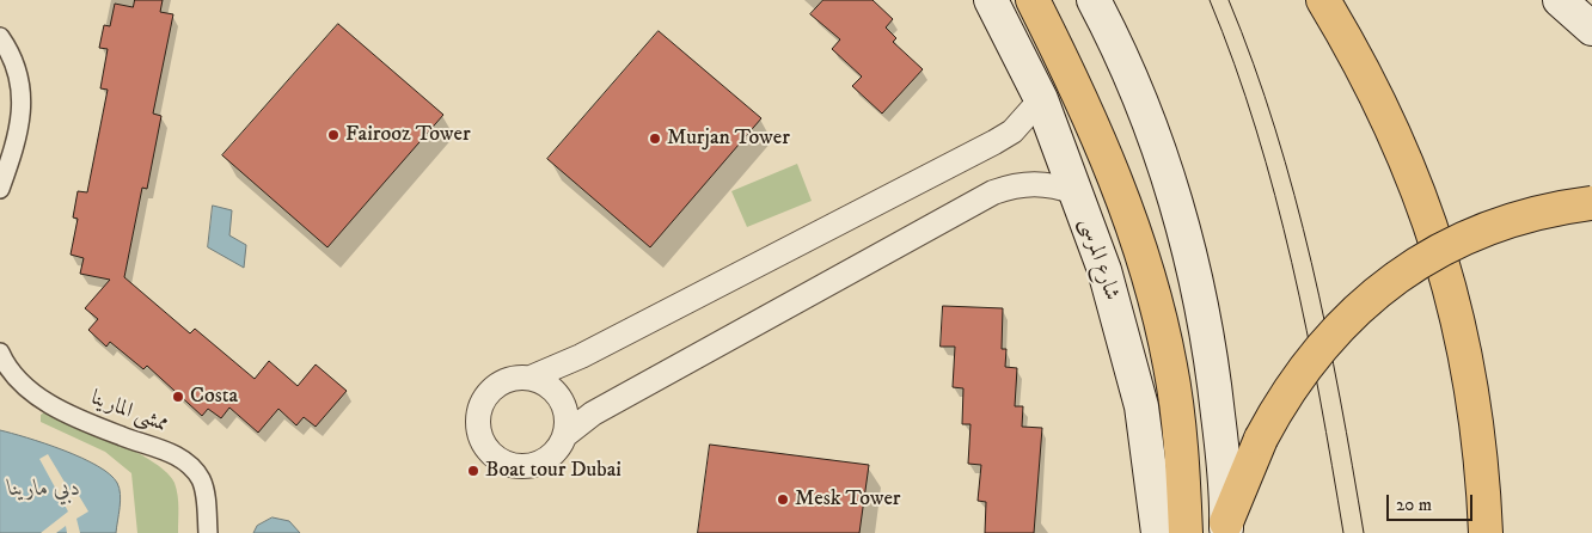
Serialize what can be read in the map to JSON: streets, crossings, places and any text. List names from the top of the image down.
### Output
{
  "streets": {
    "main road": ["شارع المرسى"],
    "street": ["ممشى المارينا"]
  },
  "water": ["دبي مارينا"],
  "places": [
    "Fairooz Tower",
    "Murjan Tower",
    "Costa",
    "Boat tour Dubai",
    "Mesk Tower"
  ],
  "scale_bar": "20 m"
}
